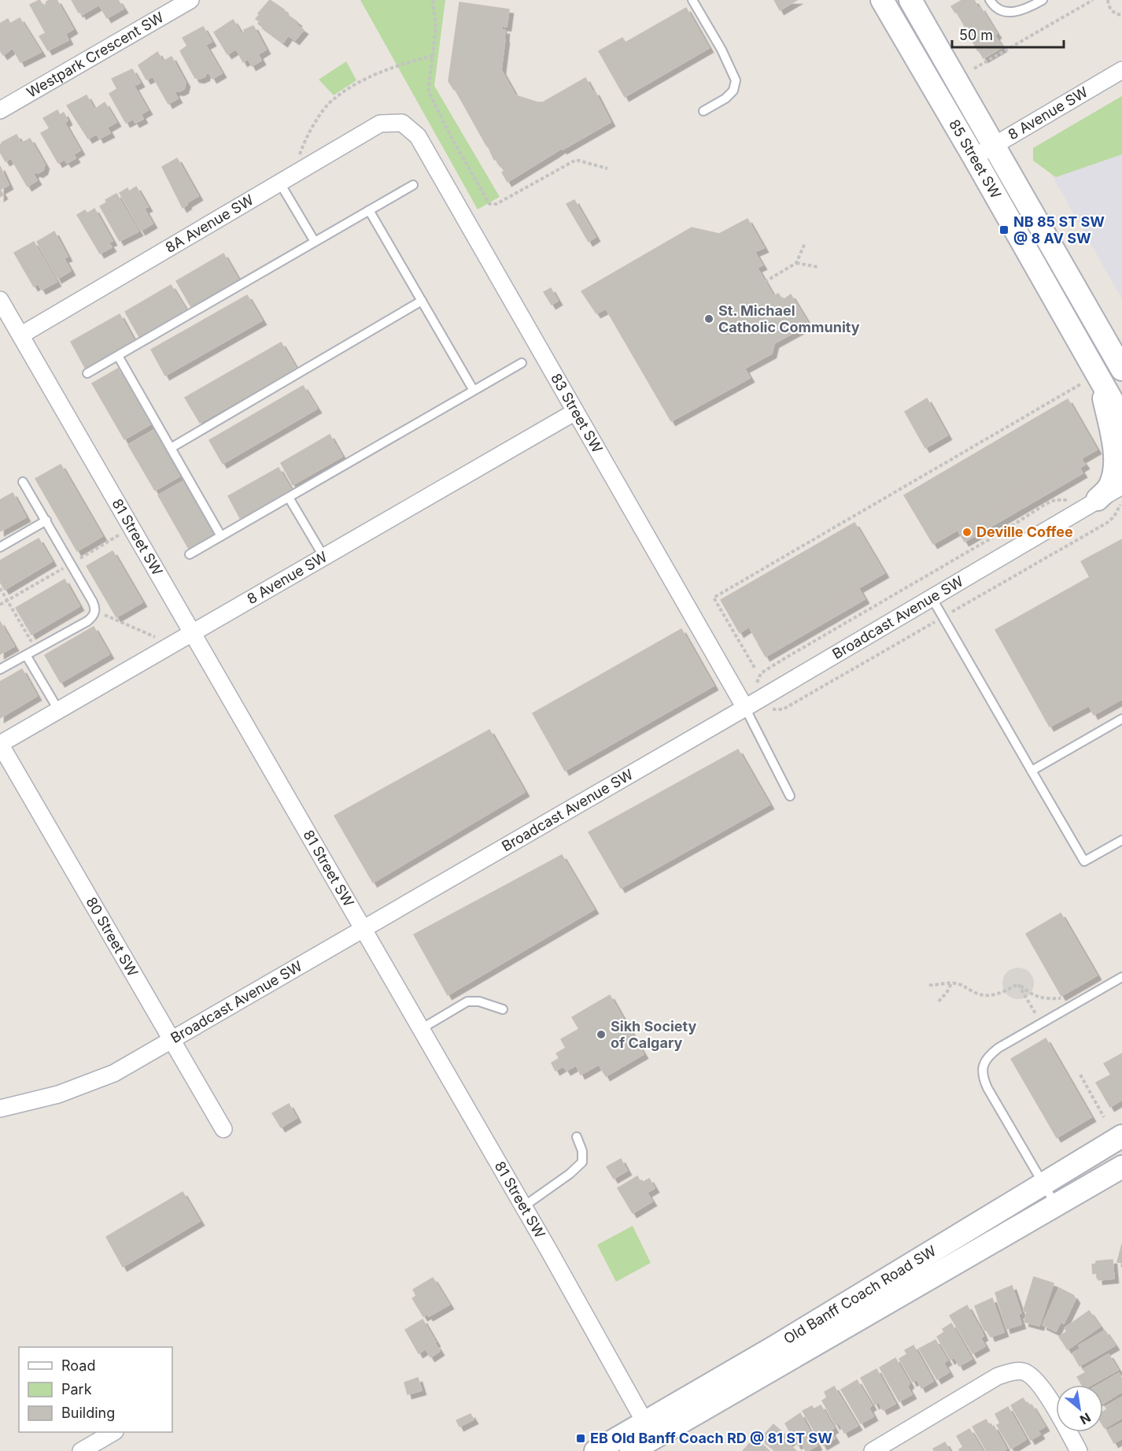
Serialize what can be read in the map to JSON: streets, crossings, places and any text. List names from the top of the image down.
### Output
{
  "streets": {
    "main road": ["85 Street SW", "Old Banff Coach Road SW"],
    "street": [
      "Westpark Crescent SW",
      "8 Avenue SW",
      "8A Avenue SW",
      "83 Street SW",
      "81 Street SW",
      "Broadcast Avenue SW",
      "80 Street SW"
    ]
  },
  "crossings": [
    ["8 Avenue SW", "85 Street SW"],
    ["8 Avenue SW", "83 Street SW"],
    ["8 Avenue SW", "81 Street SW"],
    ["8 Avenue SW", "80 Street SW"],
    ["8A Avenue SW", "83 Street SW"],
    ["8A Avenue SW", "81 Street SW"],
    ["83 Street SW", "Broadcast Avenue SW"],
    ["81 Street SW", "Broadcast Avenue SW"],
    ["81 Street SW", "Old Banff Coach Road SW"],
    ["Broadcast Avenue SW", "80 Street SW"]
  ],
  "places": {
    "transit": ["NB 85 ST SW @ 8 AV SW", "EB Old Banff Coach RD @ 81 ST SW"],
    "other": ["St. Michael Catholic Community", "Deville Coffee", "Sikh Society of Calgary"]
  },
  "legend": ["Road", "Park", "Building"],
  "scale_bar": "50 m",
  "north": "bottom right"
}
